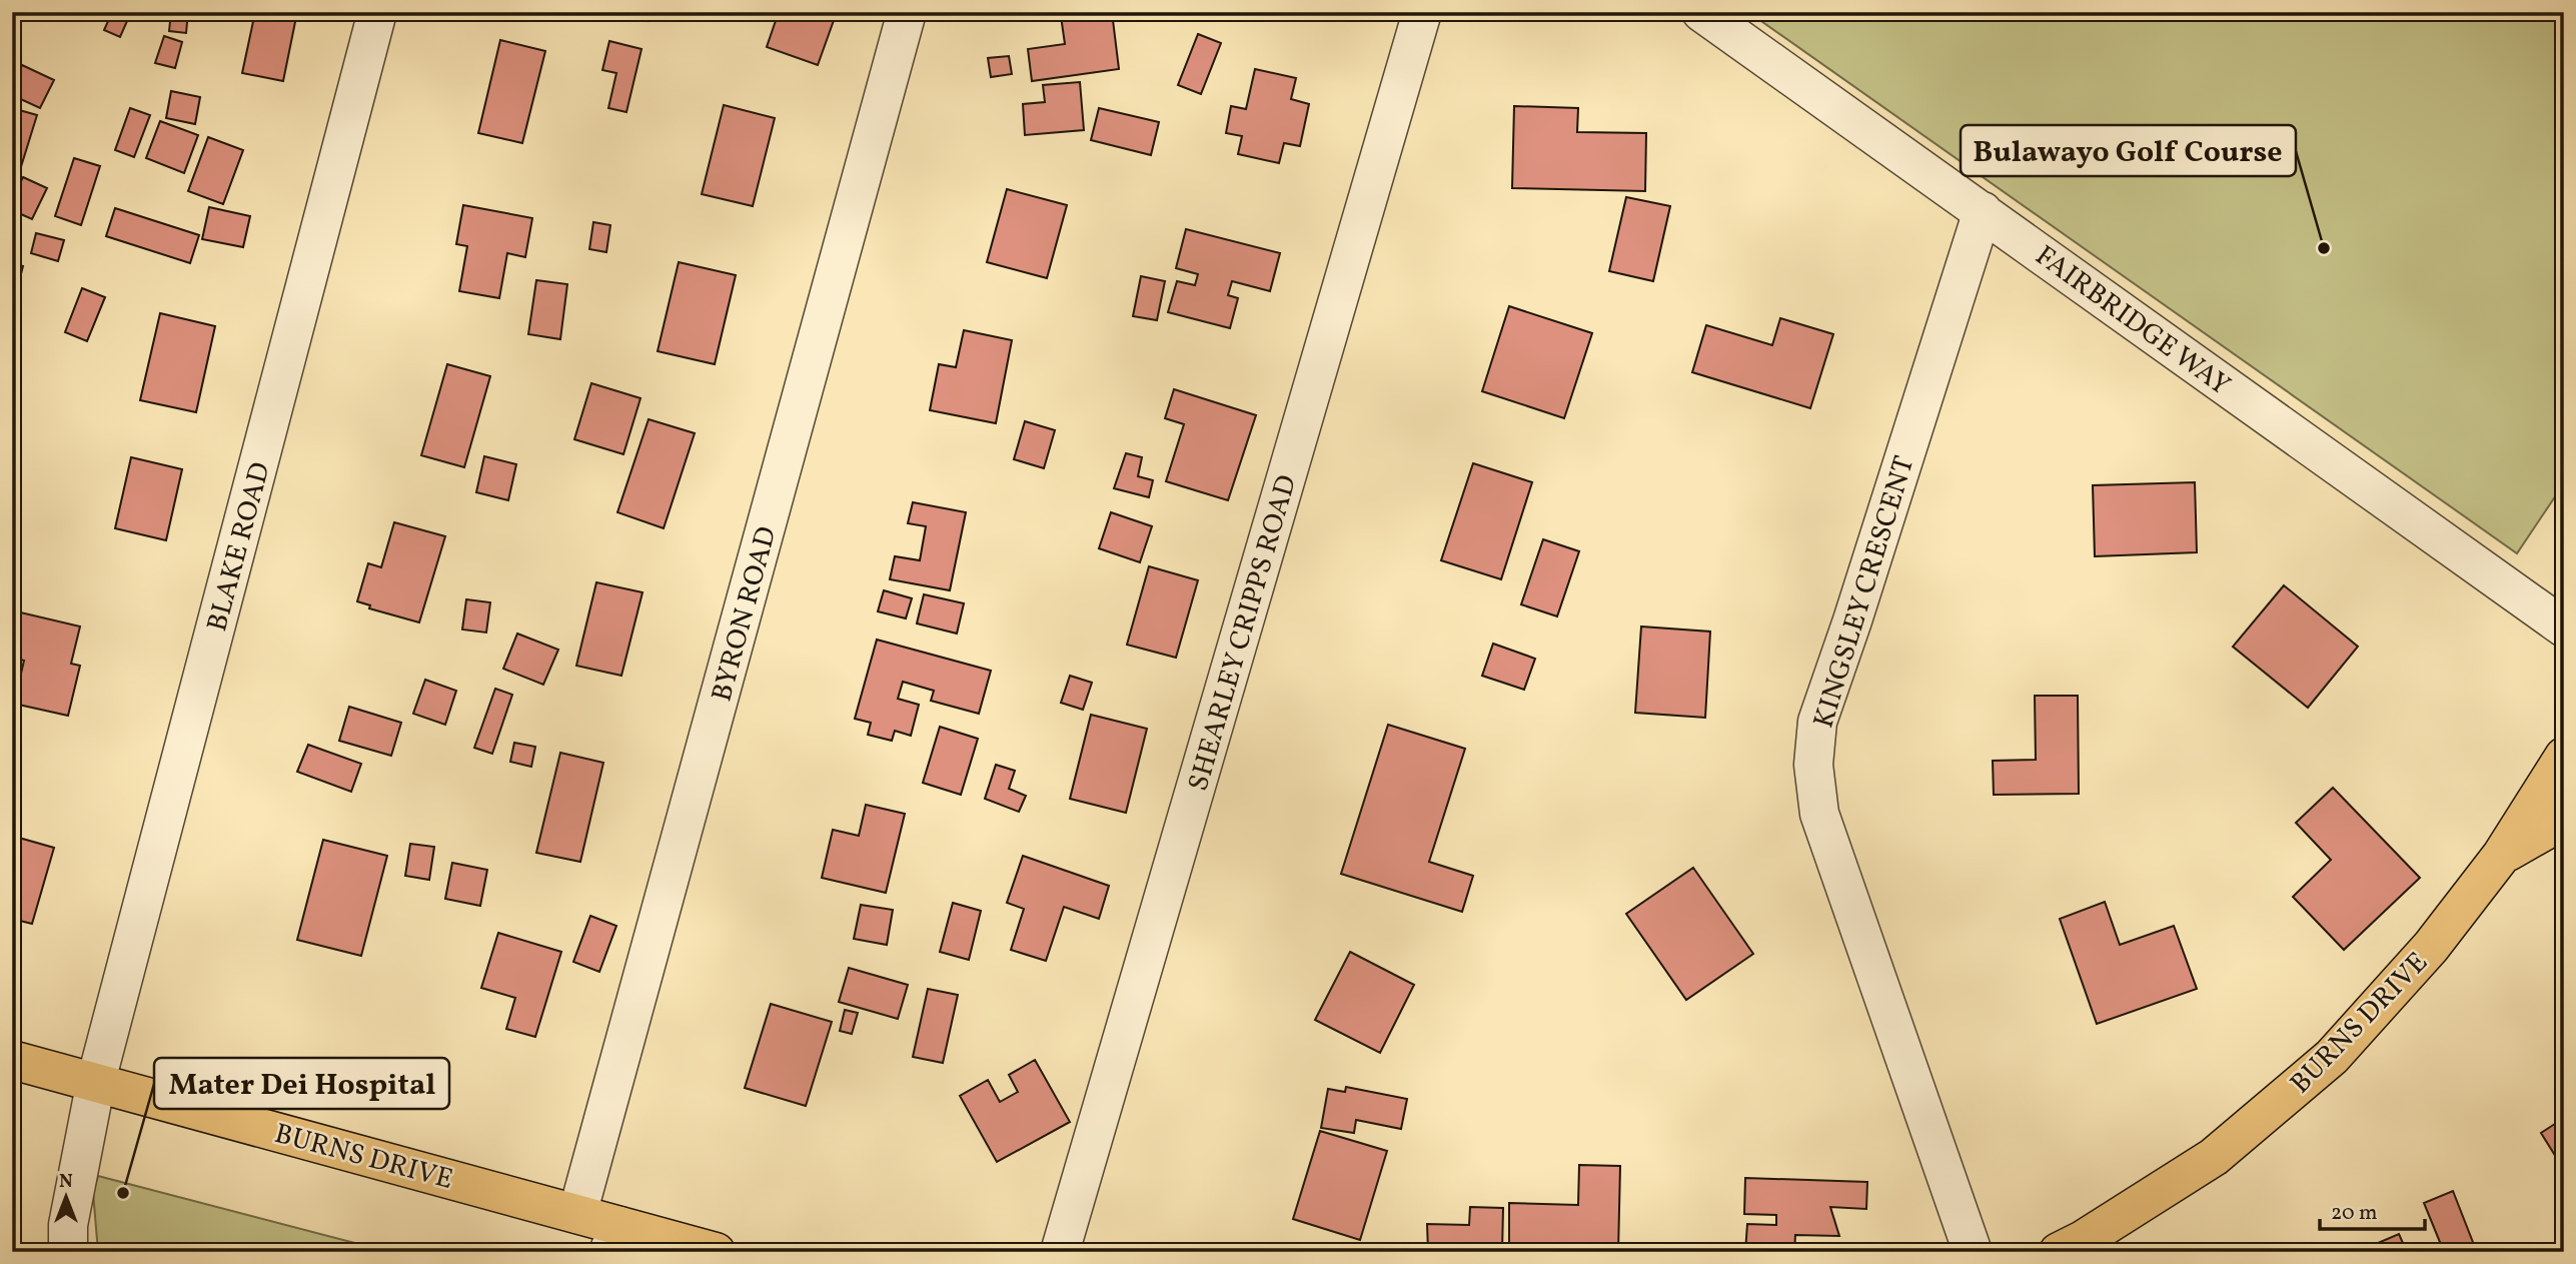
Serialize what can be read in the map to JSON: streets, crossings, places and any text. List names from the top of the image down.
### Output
{
  "streets": {
    "main road": ["BURNS DRIVE"],
    "street": [
      "FAIRBRIDGE WAY",
      "BLAKE ROAD",
      "KINGSLEY CRESCENT",
      "BYRON ROAD",
      "SHEARLEY CRIPPS ROAD"
    ]
  },
  "crossings": [
    ["FAIRBRIDGE WAY", "KINGSLEY CRESCENT"],
    ["BLAKE ROAD", "BURNS DRIVE"],
    ["BYRON ROAD", "BURNS DRIVE"]
  ],
  "places": ["Bulawayo Golf Course", "Mater Dei Hospital"],
  "scale_bar": "20 m",
  "north": "top"
}
